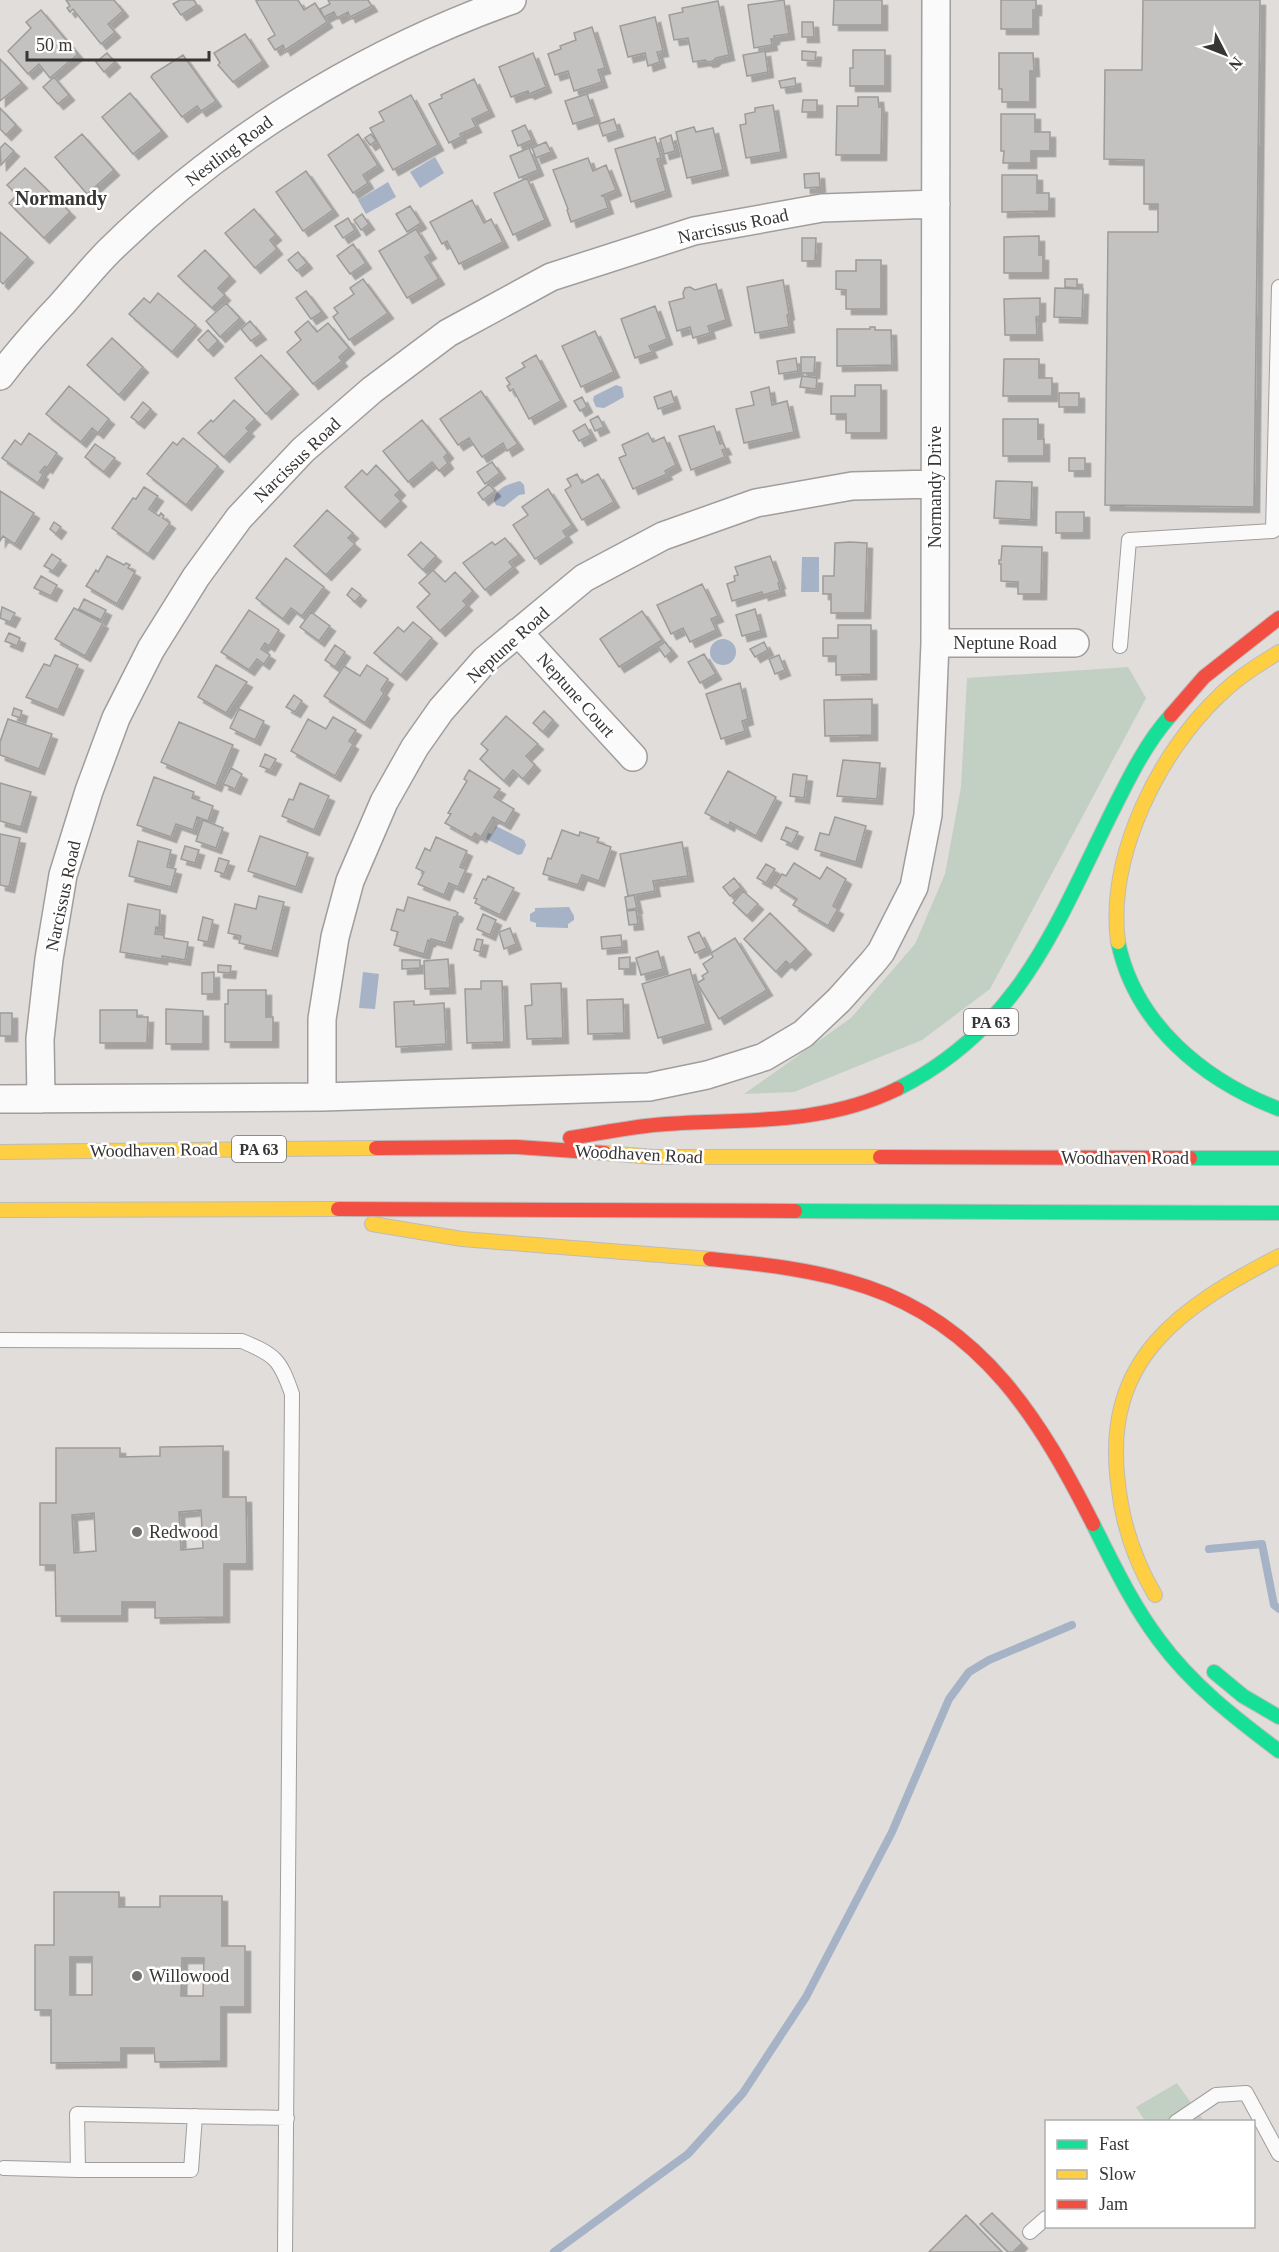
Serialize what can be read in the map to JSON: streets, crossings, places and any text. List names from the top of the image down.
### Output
{
  "streets": {
    "highway": ["PA 63", "Woodhaven Road"],
    "street": [
      "Nestling Road",
      "Narcissus Road",
      "Normandy Drive",
      "Neptune Road",
      "Neptune Court"
    ]
  },
  "crossings": [
    ["Narcissus Road", "Normandy Drive"],
    ["Normandy Drive", "Neptune Road"],
    ["Neptune Road", "Neptune Court"],
    ["PA 63", "Woodhaven Road"]
  ],
  "districts": ["Normandy"],
  "places": ["Redwood", "Willowood"],
  "legend": ["Fast", "Slow", "Jam"],
  "scale_bar": "50 m",
  "north": "bottom right"
}
